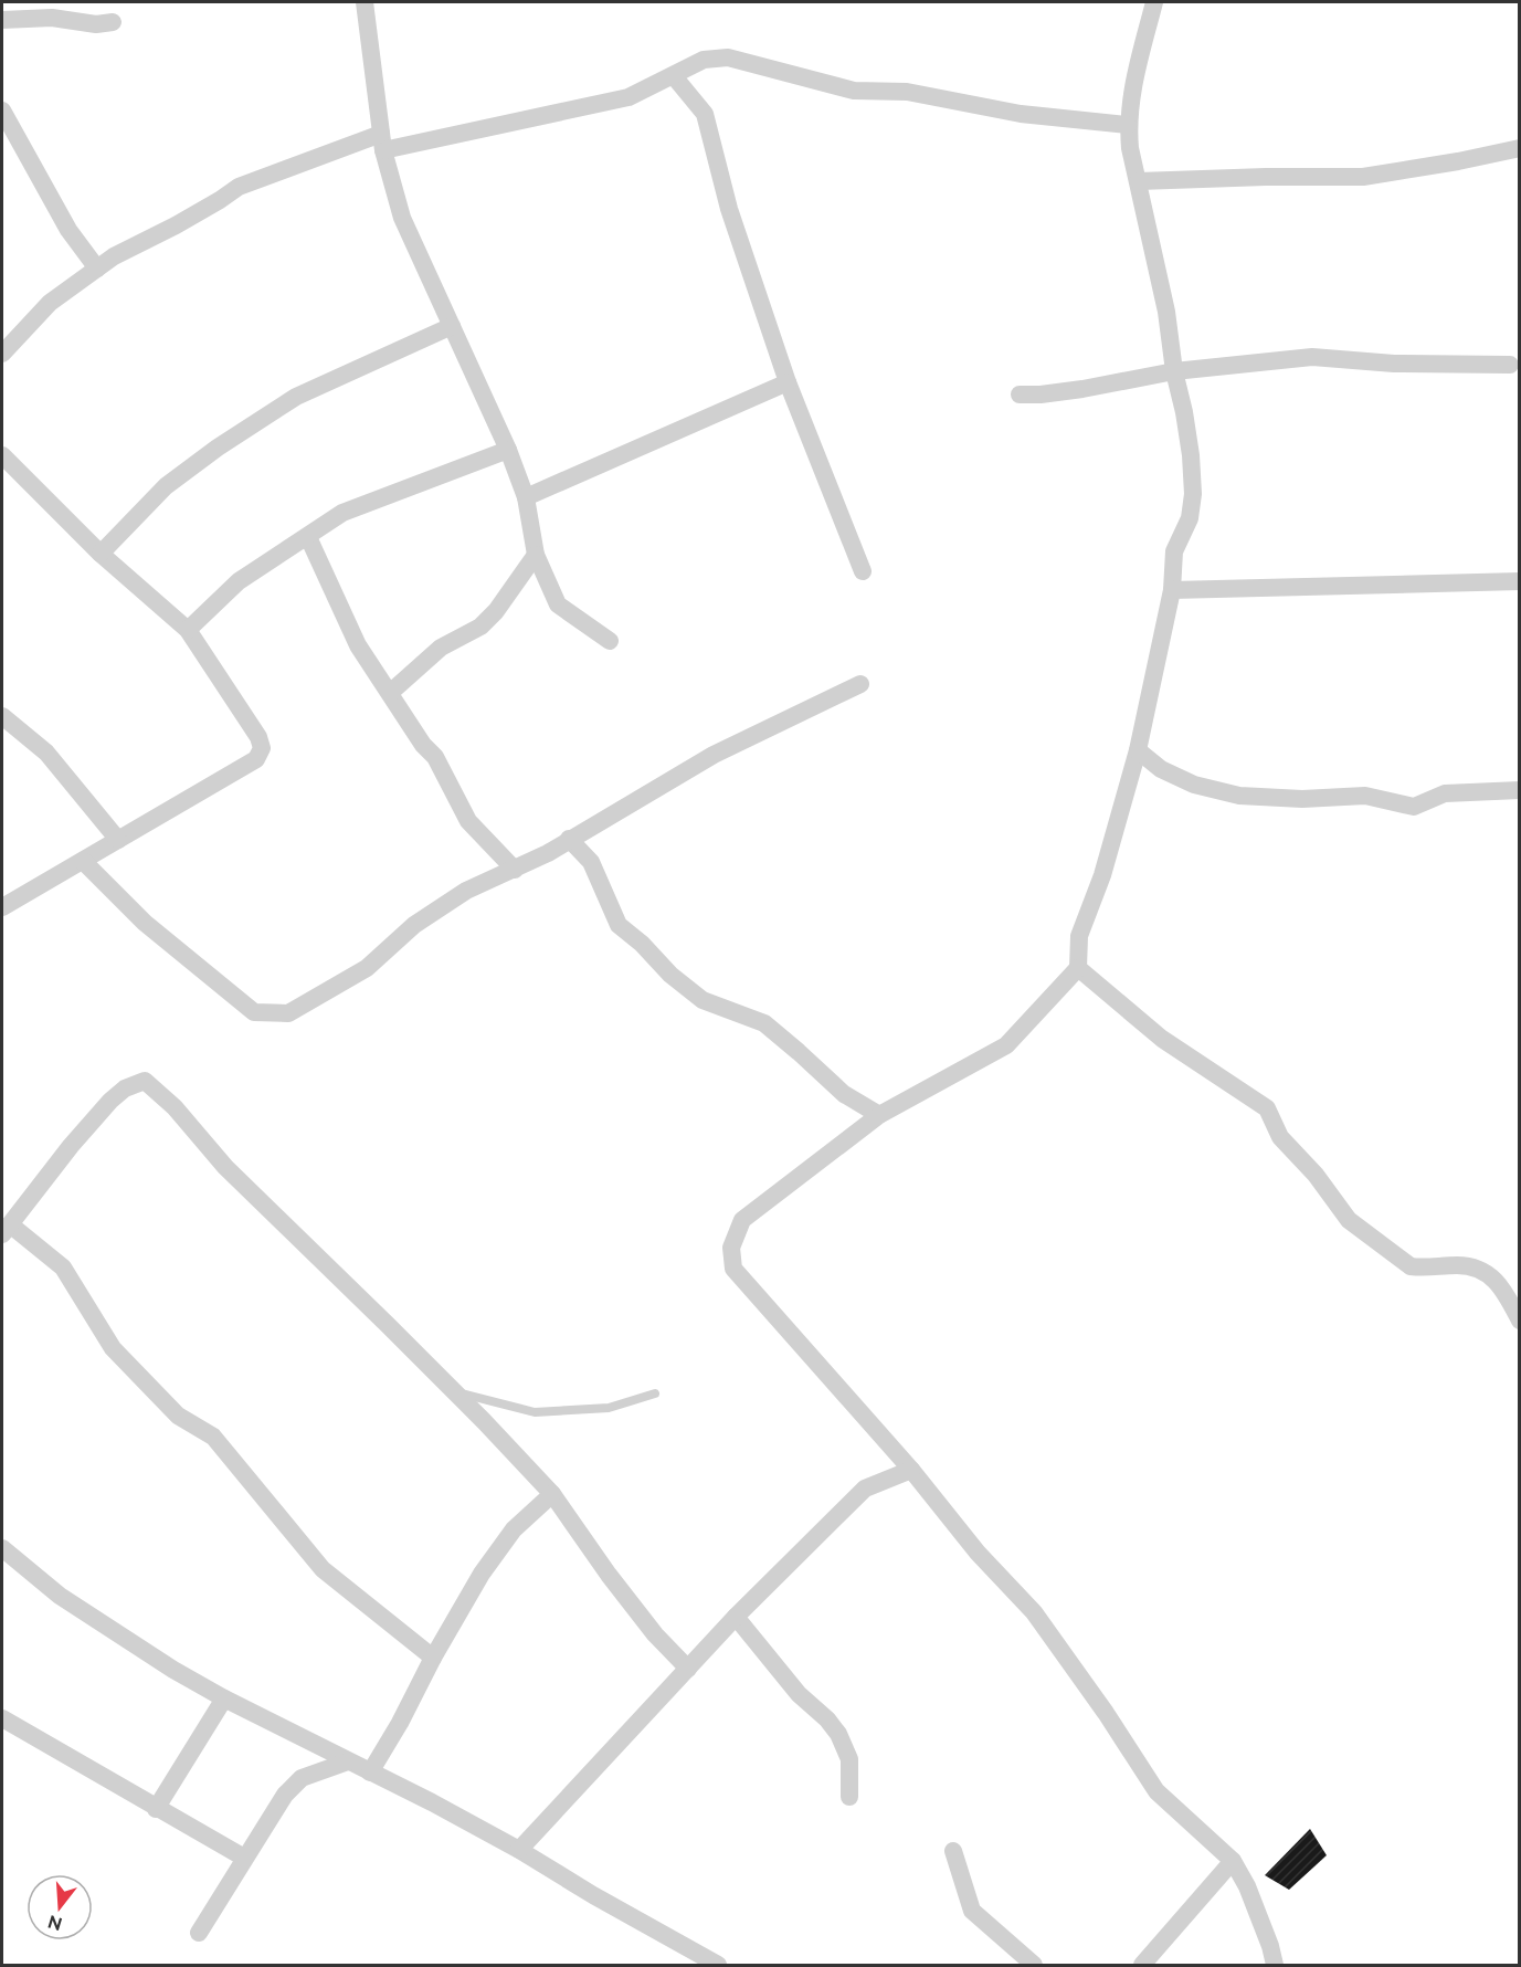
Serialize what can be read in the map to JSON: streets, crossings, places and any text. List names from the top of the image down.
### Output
{
  "north": "bottom"
}
